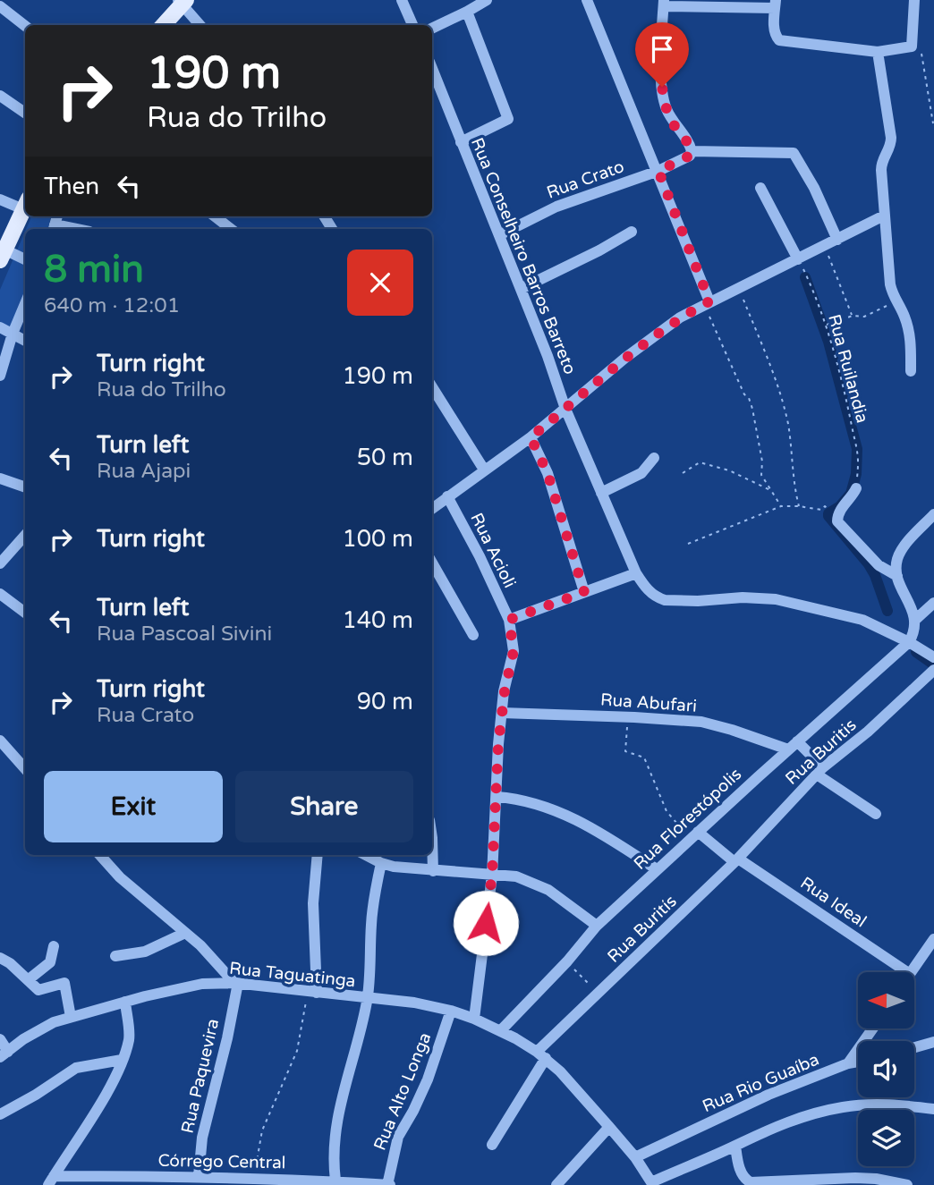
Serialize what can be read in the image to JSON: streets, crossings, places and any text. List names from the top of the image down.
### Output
{
  "streets": {
    "street": [
      "Rua Crato",
      "Rua Conselheiro Barros Barreto",
      "Rua Acioli",
      "Rua Abufari",
      "Rua Buritis",
      "Rua Florestópolis",
      "Rua Ideal",
      "Rua Buritís",
      "Rua Taguatinga",
      "Rua Paquevira",
      "Rua Rio Guaíba",
      "Rua Alto Longa",
      "Córrego Central"
    ],
    "path": ["Rua Ruilandia"]
  },
  "crossings": [
    ["Rua Crato", "Rua Conselheiro Barros Barreto"],
    ["Rua Conselheiro Barros Barreto", "Rua Florestópolis"],
    ["Rua Acioli", "Rua Abufari"],
    ["Rua Acioli", "Rua Taguatinga"],
    ["Rua Abufari", "Rua Florestópolis"],
    ["Rua Buritis", "Rua Ideal"],
    ["Rua Buritis", "Rua Buritís"],
    ["Rua Florestópolis", "Rua Taguatinga"],
    ["Rua Ideal", "Rua Buritís"],
    ["Rua Buritís", "Rua Taguatinga"],
    ["Rua Taguatinga", "Rua Paquevira"],
    ["Rua Taguatinga", "Rua Rio Guaíba"],
    ["Rua Taguatinga", "Rua Alto Longa"],
    ["Rua Paquevira", "Córrego Central"],
    ["Rua Alto Longa", "Córrego Central"]
  ],
  "north": "left",
  "page": {
    "turn": ["190 m", "Rua do Trilho"],
    "then": "Then",
    "heading": ["8 min", "640 m · 12:01"],
    "list": [
      {
        "name": "Turn right",
        "note": "Rua do Trilho",
        "value": "190 m"
      },
      {
        "name": "Turn left",
        "note": "Rua Ajapi",
        "value": "50 m"
      },
      {
        "name": "Turn right",
        "value": "100 m"
      },
      {
        "name": "Turn left",
        "note": "Rua Pascoal Sivini",
        "value": "140 m"
      },
      {
        "name": "Turn right",
        "note": "Rua Crato",
        "value": "90 m"
      }
    ],
    "buttons": ["Exit", "Share"]
  }
}
